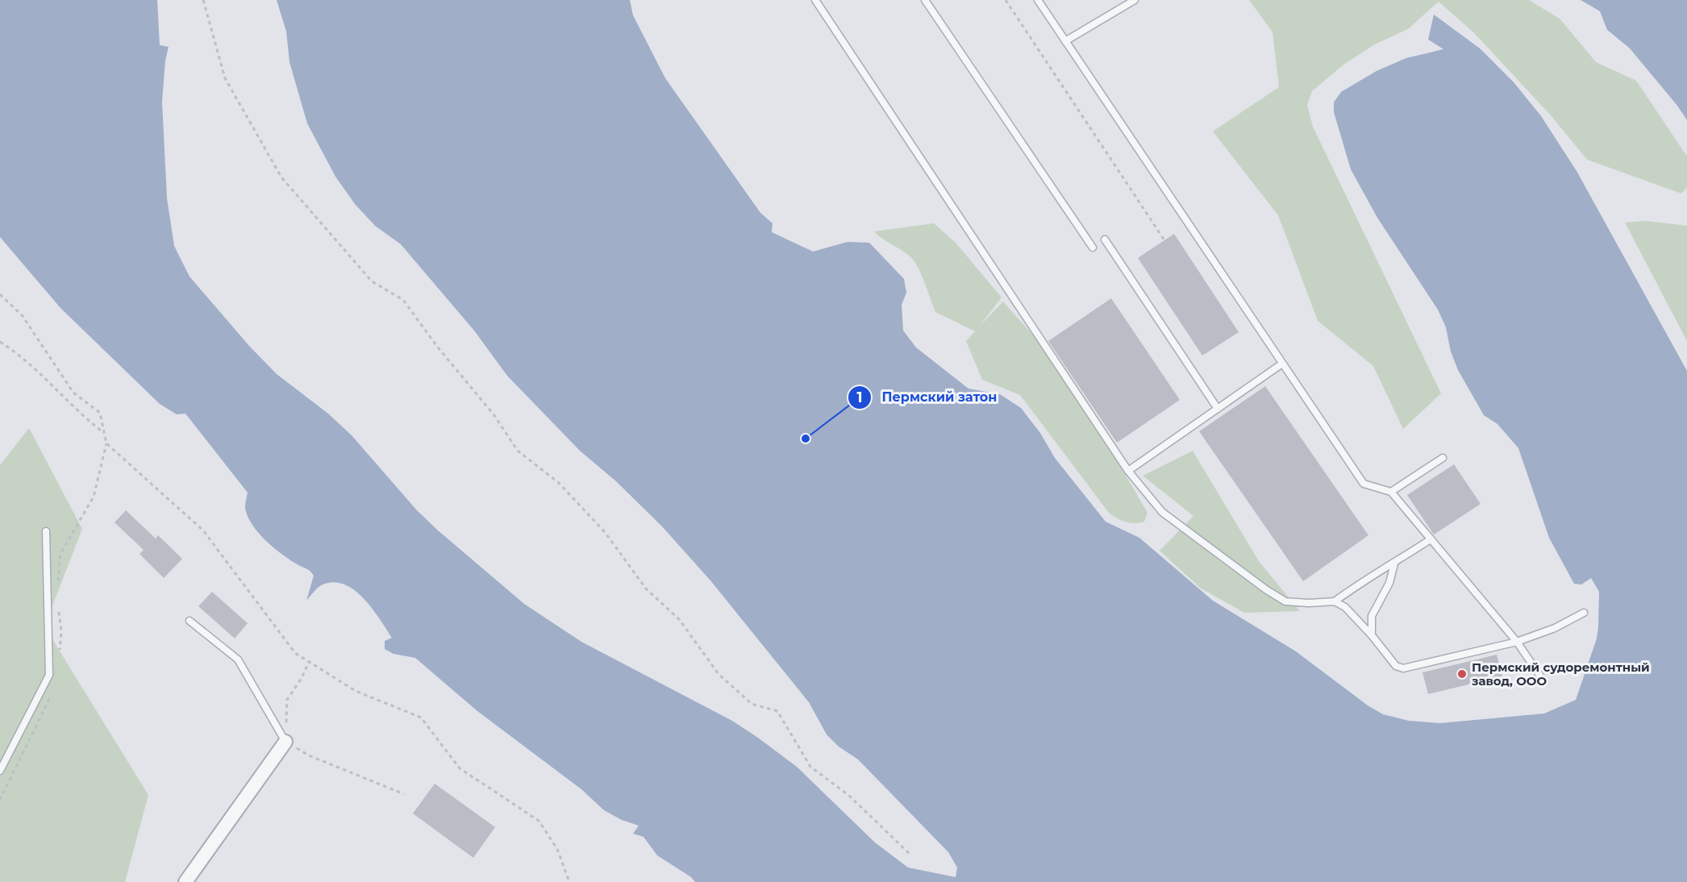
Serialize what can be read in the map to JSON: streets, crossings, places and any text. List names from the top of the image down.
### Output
{
  "places": ["Пермский затон", "Пермский судоремонтный завод, ООО"]
}
